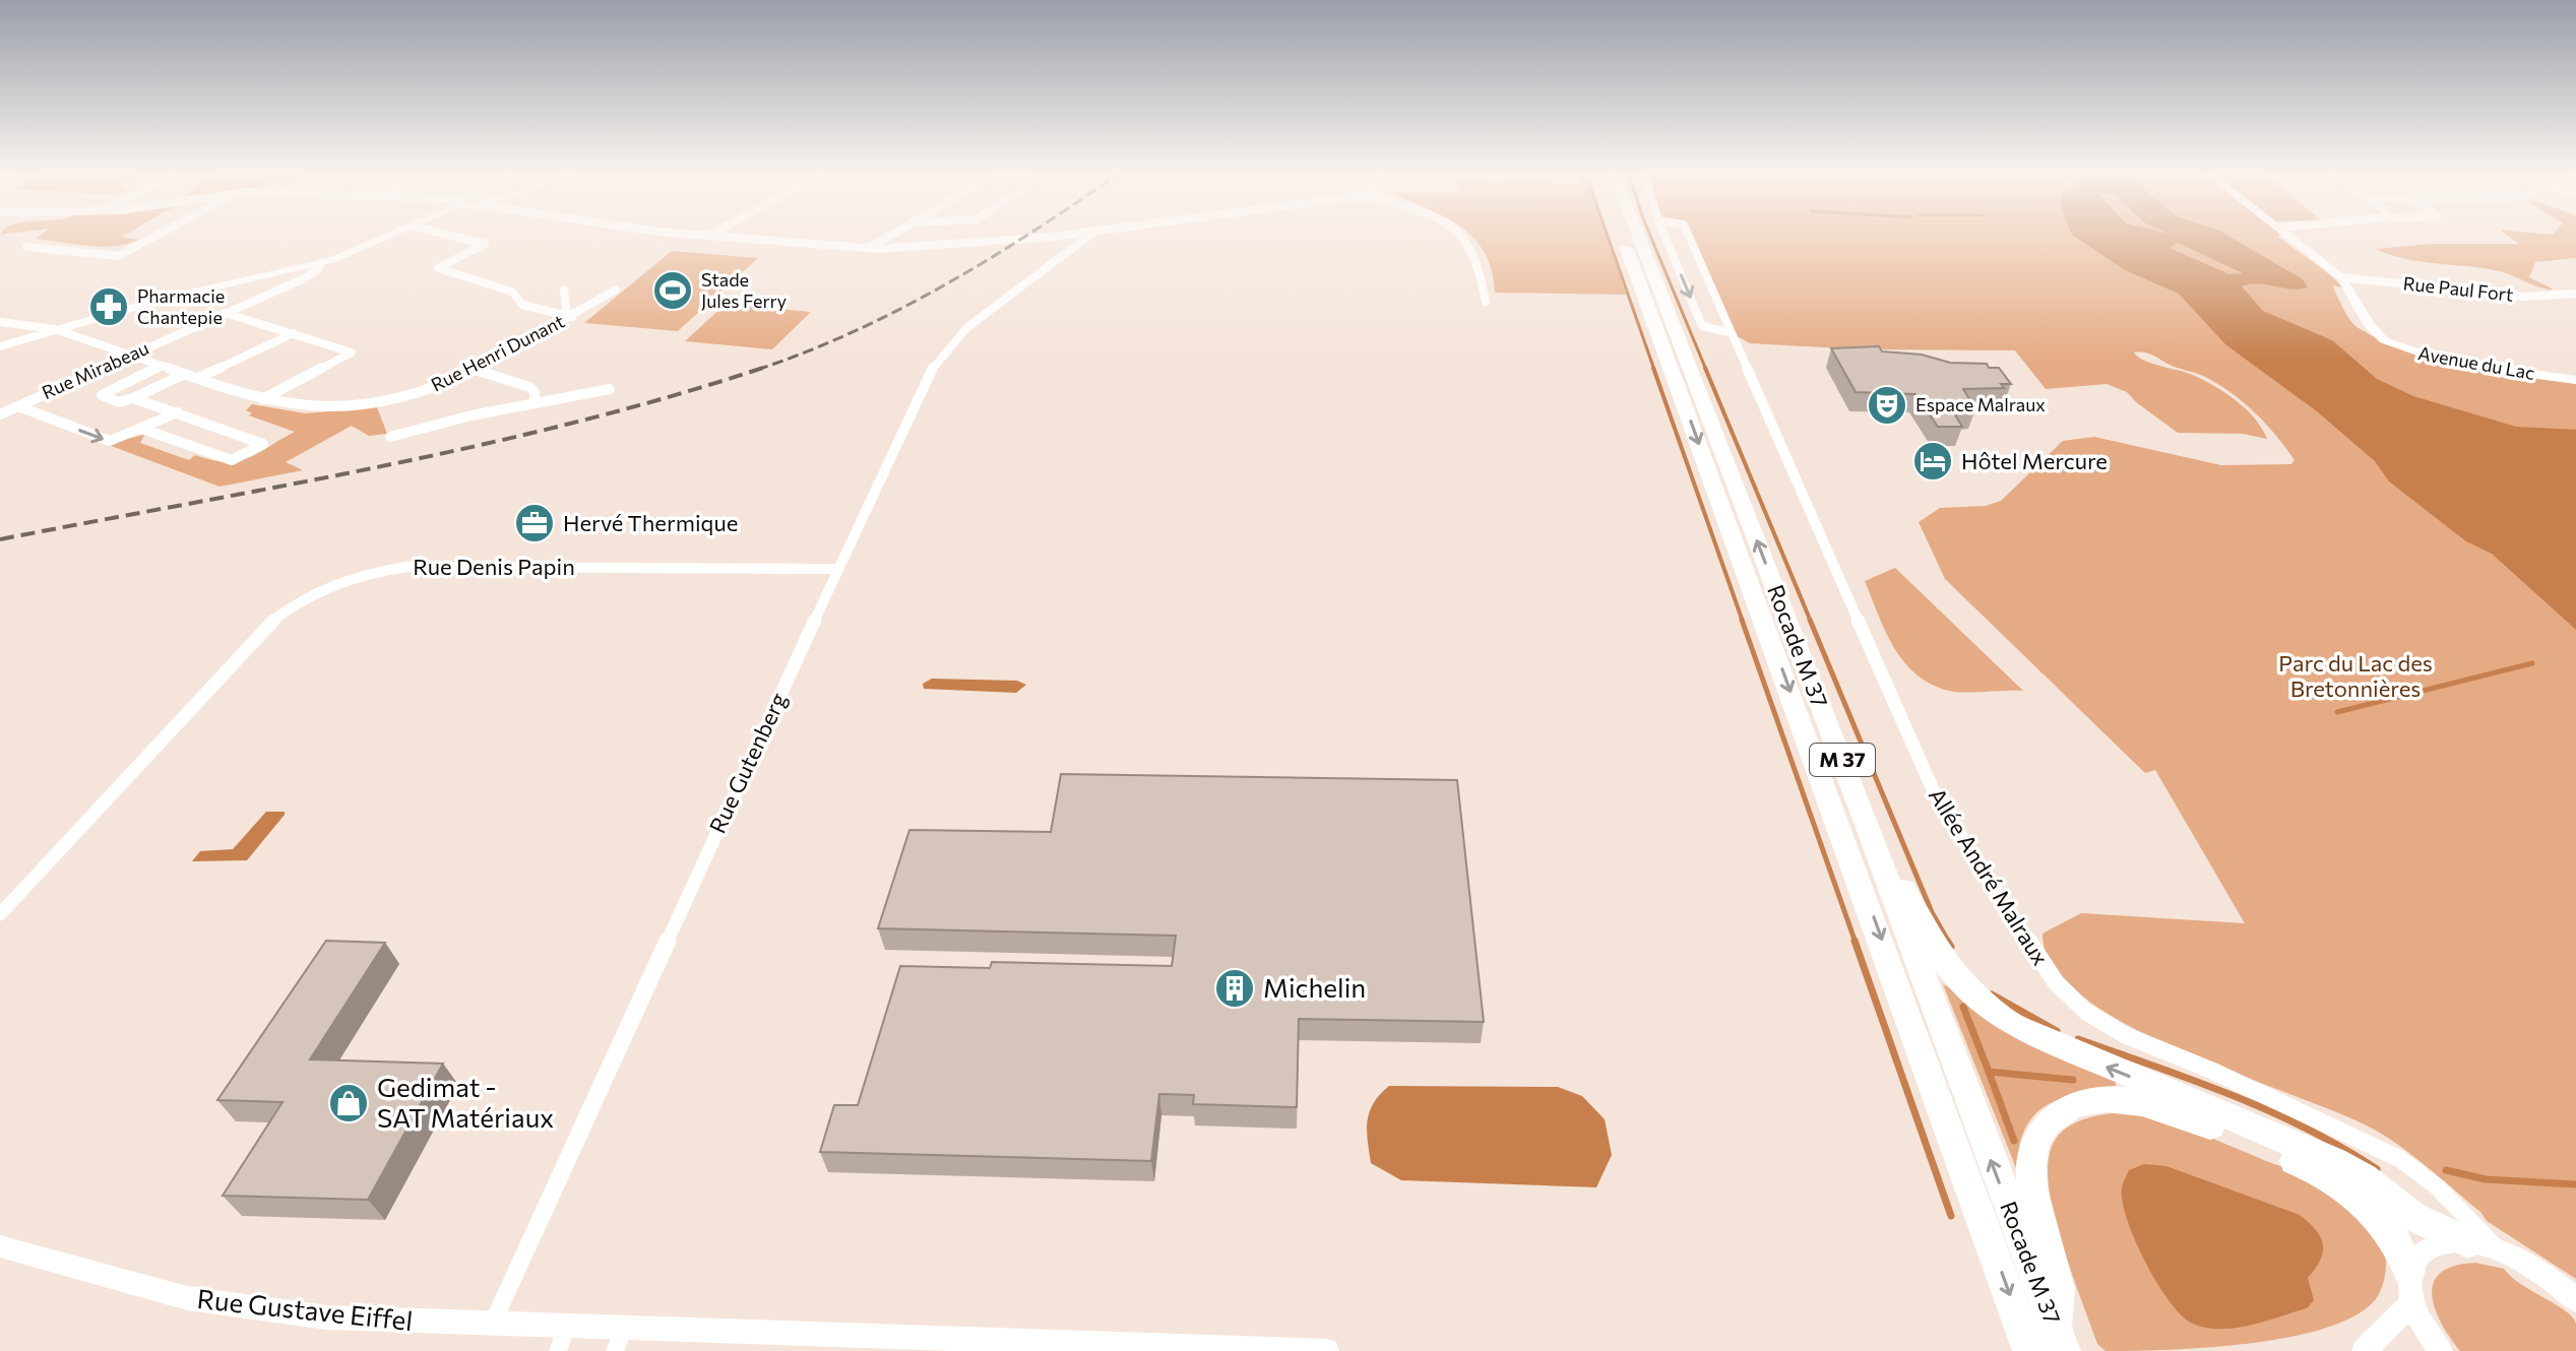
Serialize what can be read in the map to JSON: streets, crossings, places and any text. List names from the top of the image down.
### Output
{
  "streets": {
    "highway": ["Rocade M 37", "M 37"],
    "street": [
      "Rue Paul Fort",
      "Rue Henri Dunant",
      "Avenue du Lac",
      "Rue Mirabeau",
      "Rue Denis Papin",
      "Rue Gutenberg",
      "Allée André Malraux",
      "Rue Gustave Eiffel"
    ]
  },
  "crossings": [
    ["Rue Paul Fort", "Avenue du Lac"],
    ["Rue Henri Dunant", "Rue Mirabeau"],
    ["Rue Denis Papin", "Rue Gutenberg"],
    ["Rocade M 37", "M 37"],
    ["Rue Gutenberg", "Rue Gustave Eiffel"]
  ],
  "parks": ["Parc du Lac des Bretonnières"],
  "places": {
    "sports": ["Stade Jules Ferry"],
    "pharmacy": ["Pharmacie Chantepie"],
    "theatre": ["Espace Malraux"],
    "hotel": ["Hôtel Mercure"],
    "office": ["Hervé Thermique"],
    "building": ["Michelin"],
    "shop": ["Gedimat - SAT Matériaux"]
  }
}
